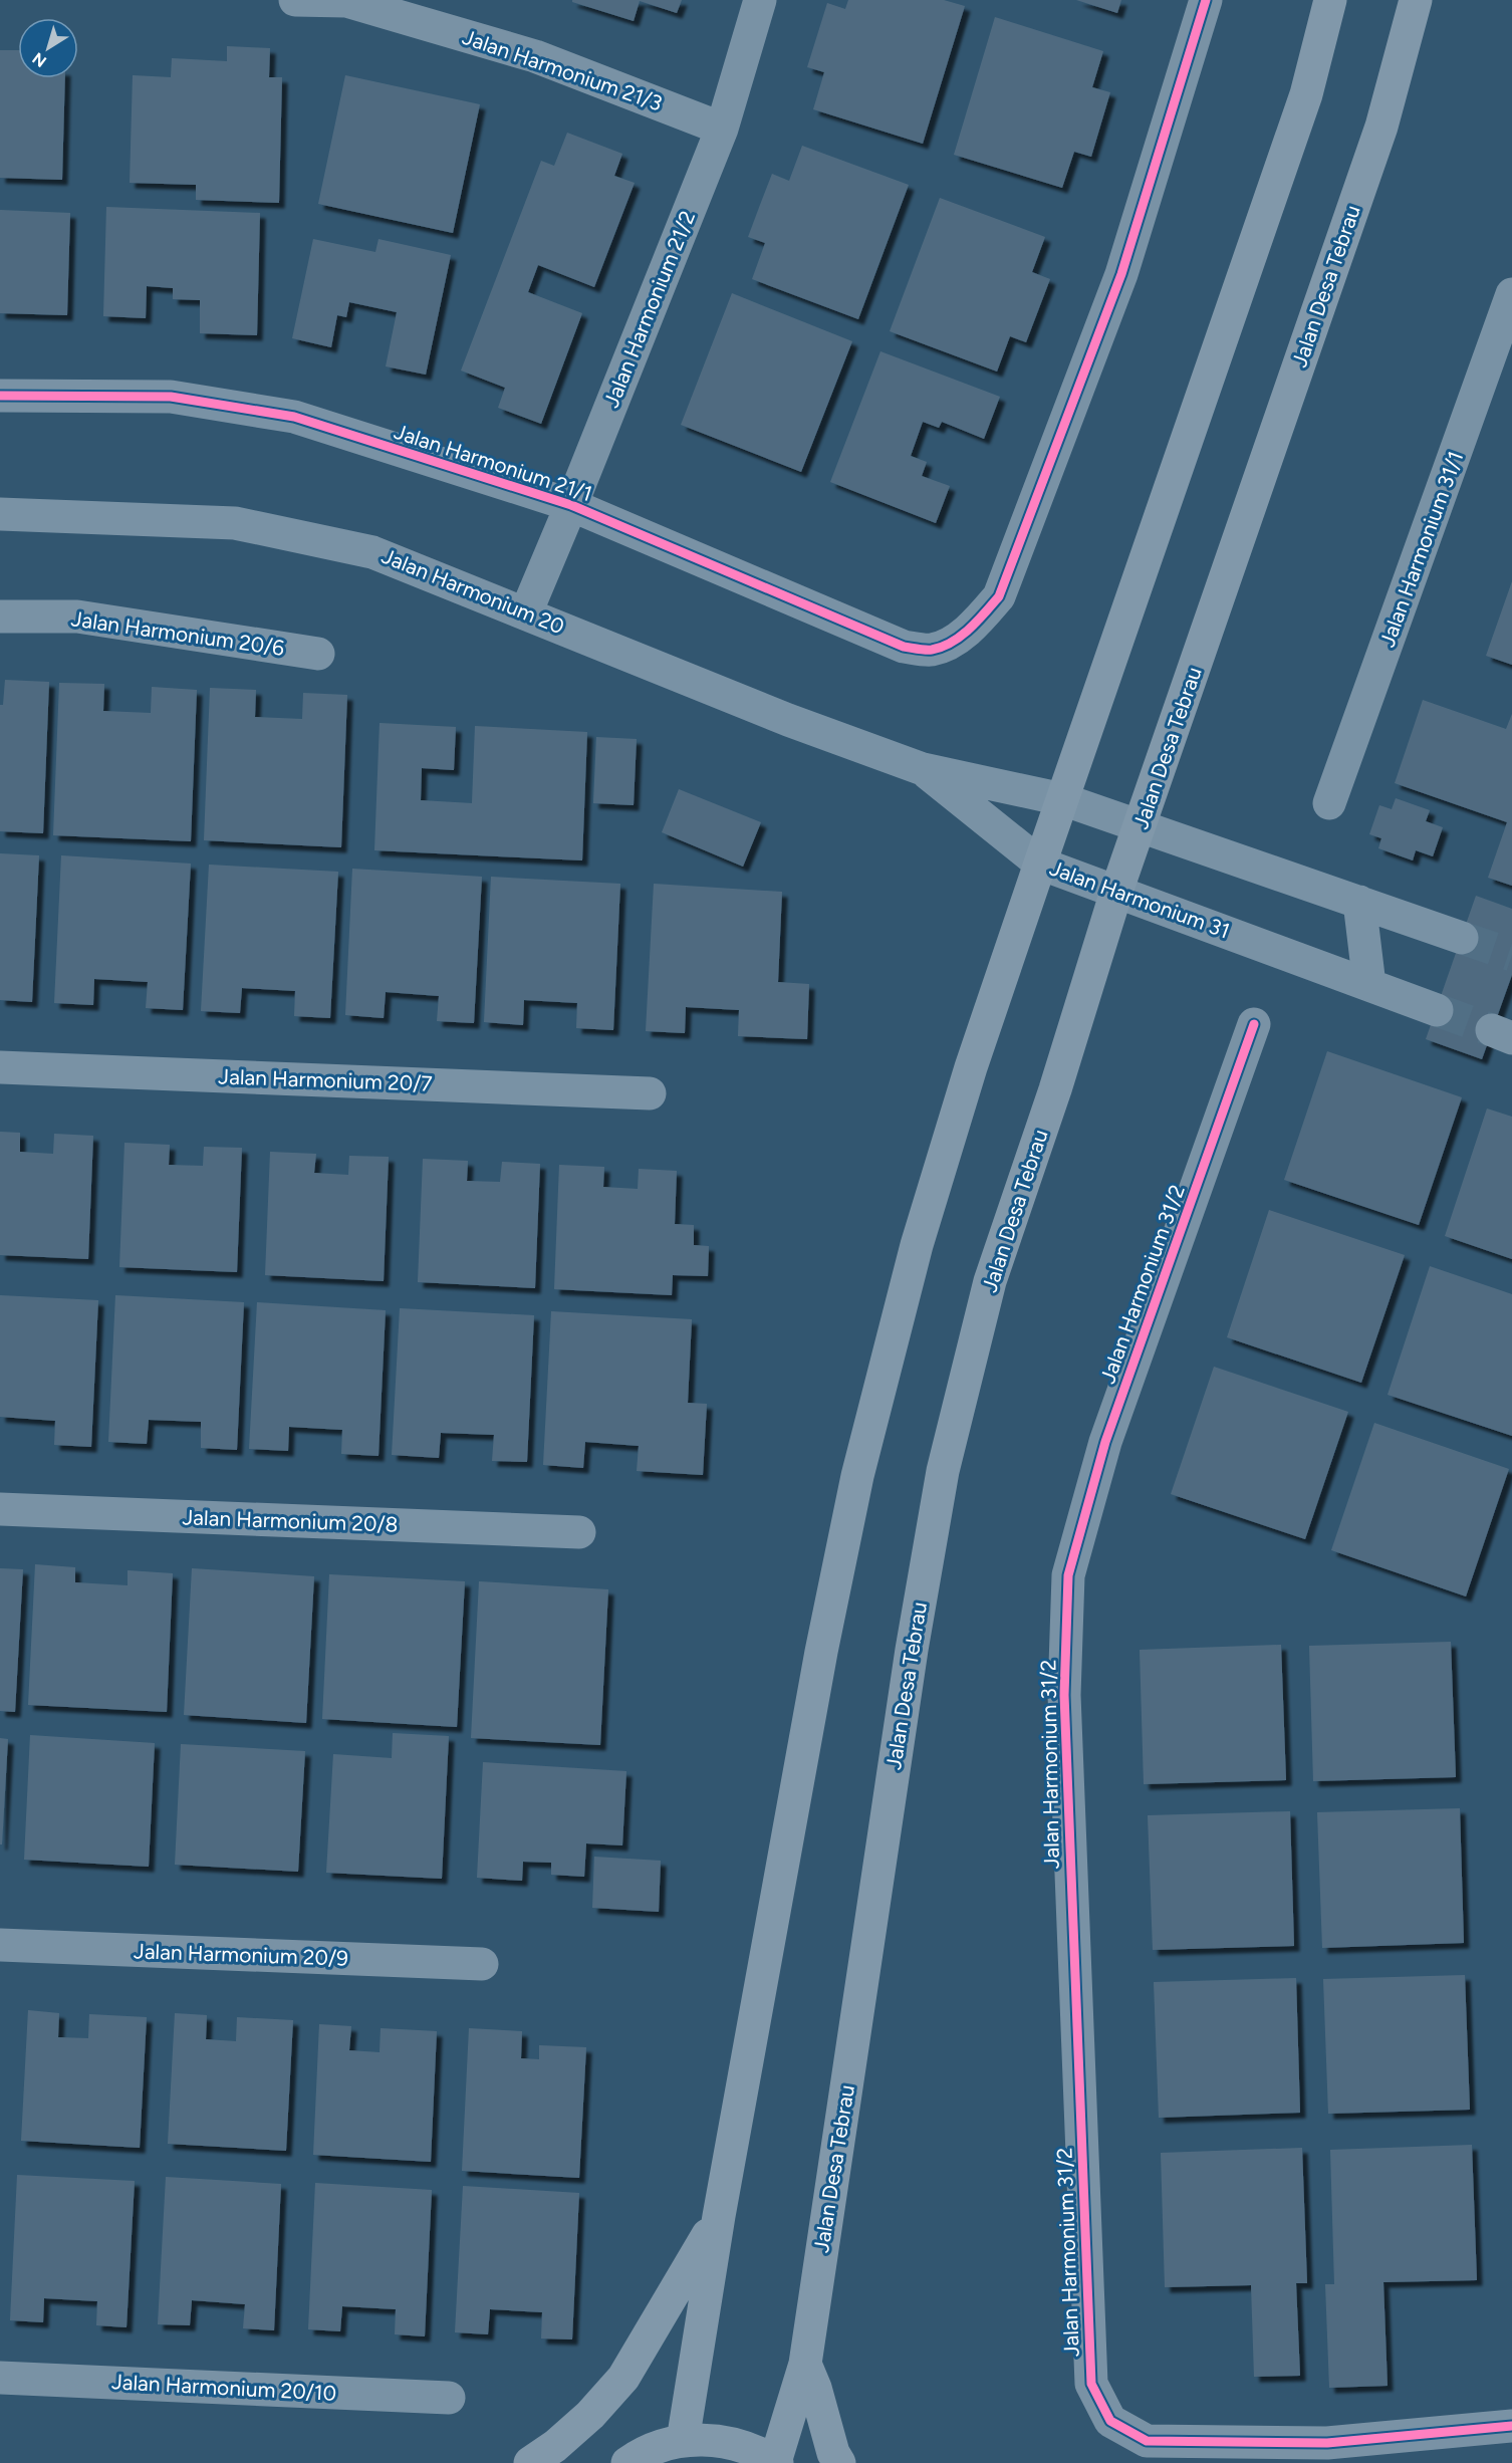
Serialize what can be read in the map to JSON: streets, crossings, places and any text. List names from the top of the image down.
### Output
{
  "streets": {
    "main road": ["Jalan Desa Tebrau"],
    "street": [
      "Jalan Harmonium 21/3",
      "Jalan Harmonium 21/2",
      "Jalan Harmonium 21/1",
      "Jalan Harmonium 31/1",
      "Jalan Harmonium 20",
      "Jalan Harmonium 20/6",
      "Jalan Harmonium 31",
      "Jalan Harmonium 20/7",
      "Jalan Harmonium 31/2",
      "Jalan Harmonium 20/8",
      "Jalan Harmonium 20/9",
      "Jalan Harmonium 20/10"
    ]
  },
  "crossings": [
    ["Jalan Harmonium 21/3", "Jalan Harmonium 21/2"],
    ["Jalan Desa Tebrau", "Jalan Harmonium 31"],
    ["Jalan Harmonium 21/2", "Jalan Harmonium 21/1"],
    ["Jalan Harmonium 21/2", "Jalan Harmonium 20"],
    ["Jalan Harmonium 20", "Jalan Harmonium 31"]
  ],
  "north": "bottom left"
}
